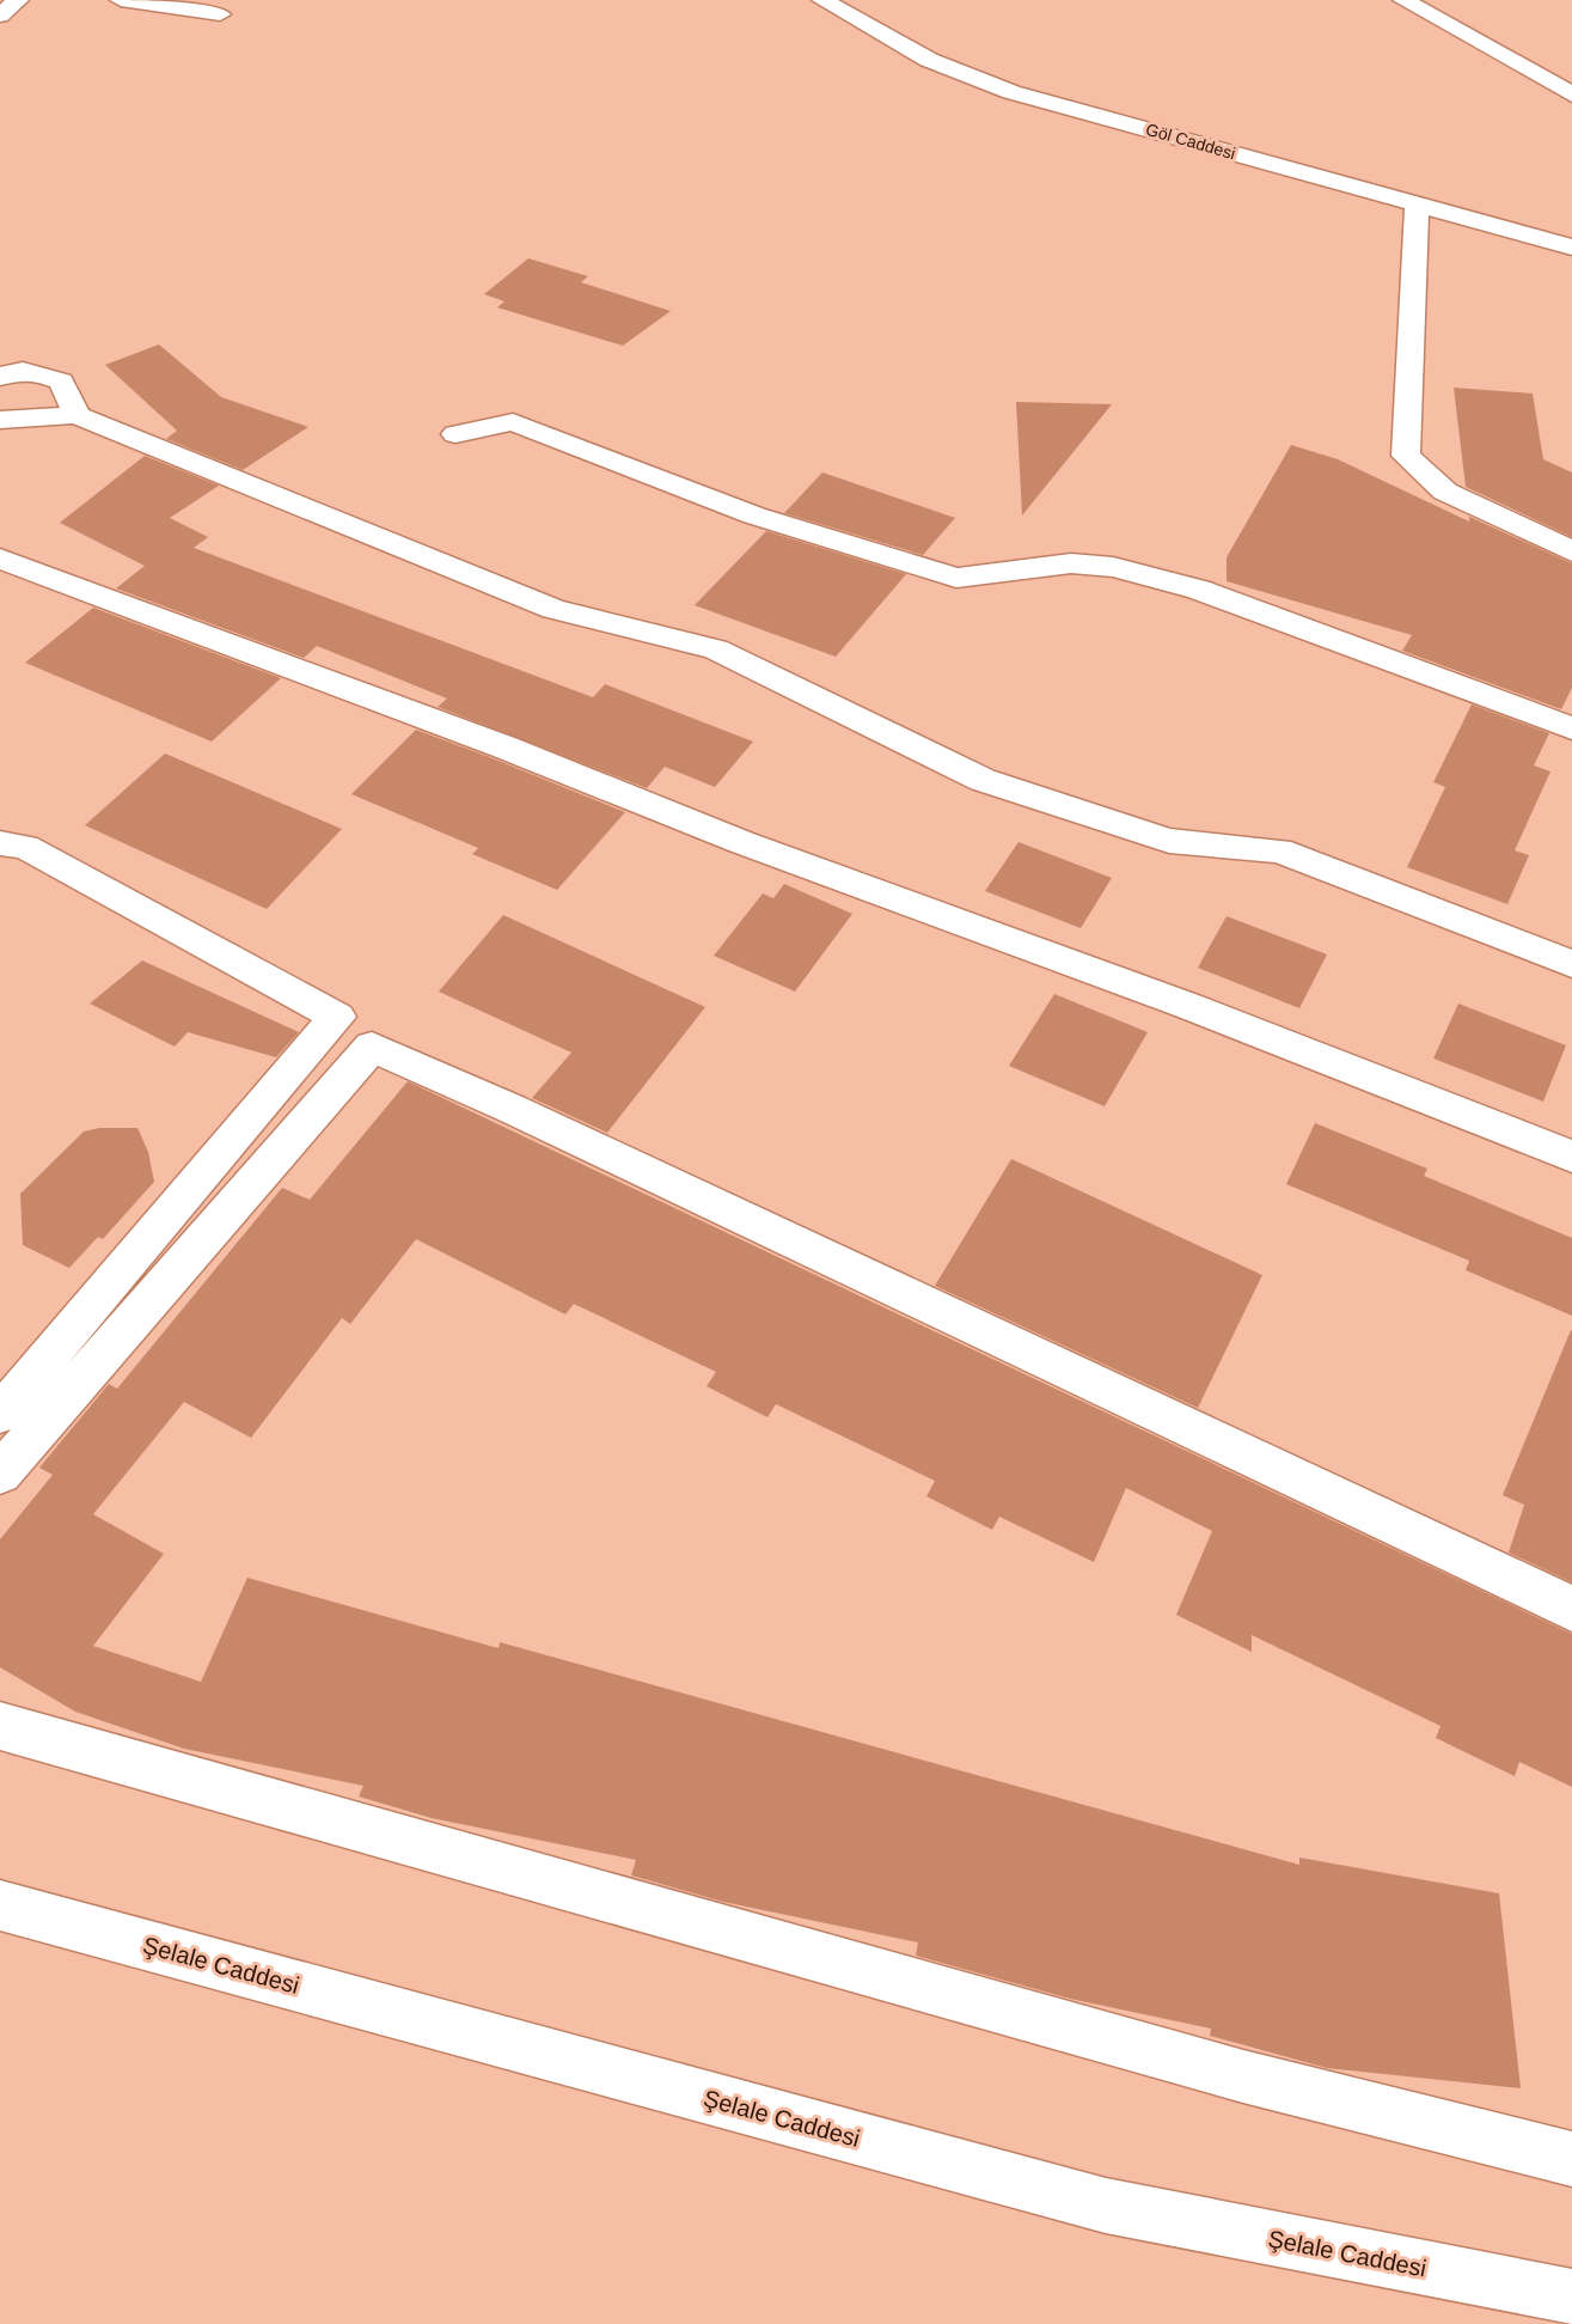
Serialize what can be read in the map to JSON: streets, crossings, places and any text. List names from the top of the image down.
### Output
{
  "streets": {
    "street": ["Göl Caddesi", "Şelale Caddesi"]
  }
}
